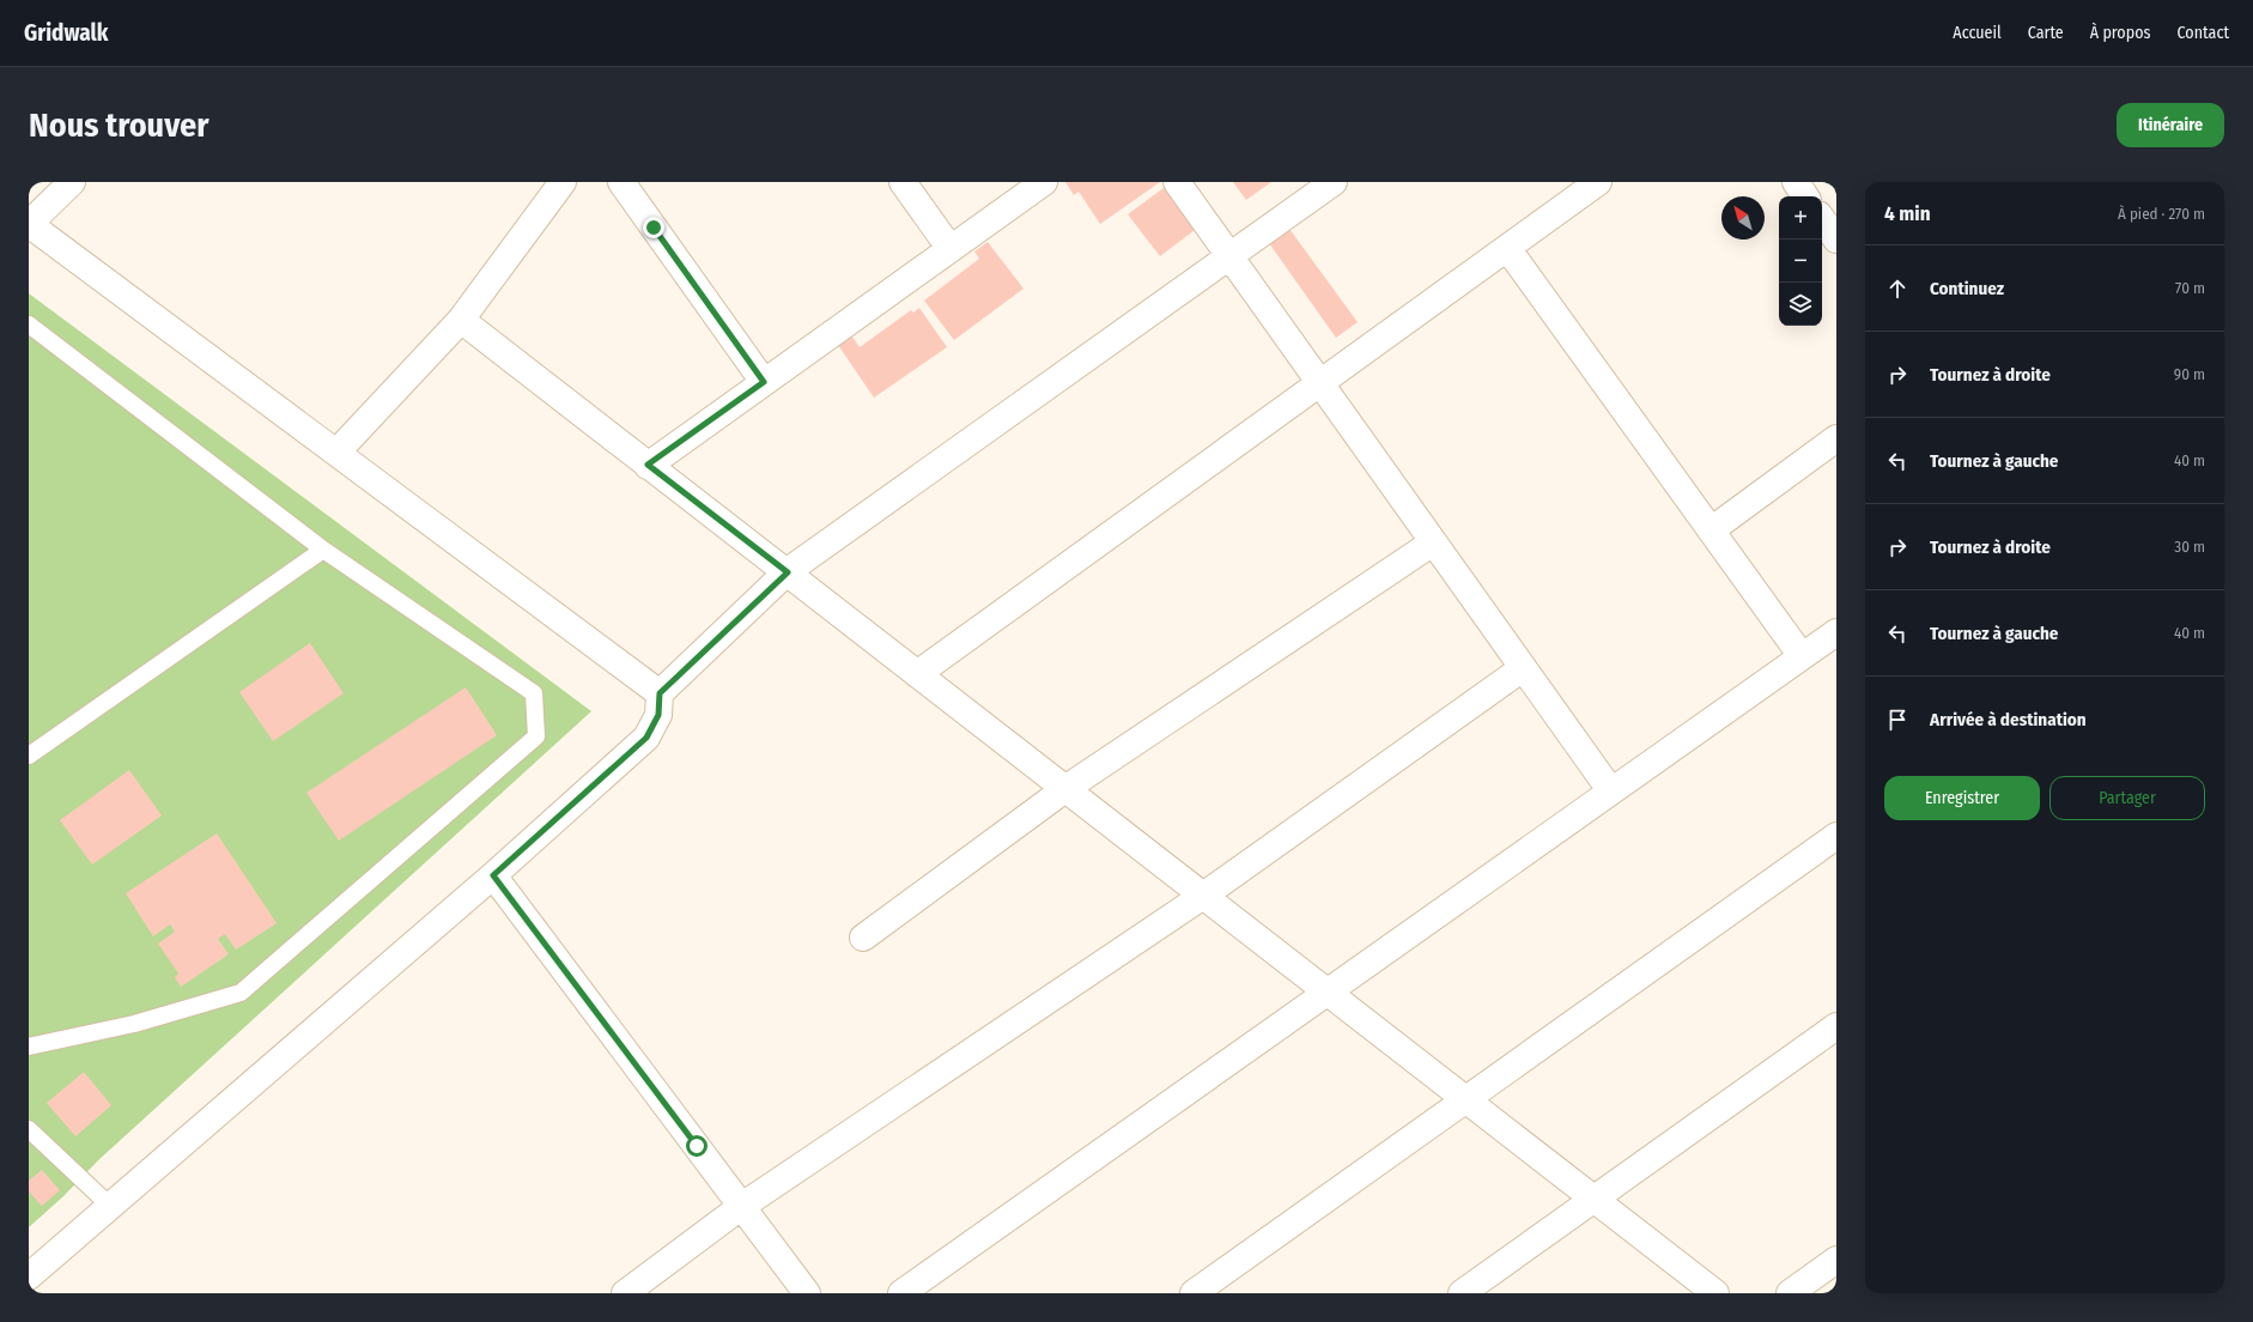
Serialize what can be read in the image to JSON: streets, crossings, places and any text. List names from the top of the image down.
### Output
{
  "north": "top left",
  "page": {
    "header": "Gridwalk",
    "nav": [
      "Accueil",
      "Carte",
      "À propos",
      "Contact"
    ],
    "buttons": [
      "Itinéraire",
      ["Enregistrer", "Partager"]
    ],
    "title": "Nous trouver",
    "heading": ["4 min", "À pied · 270 m"],
    "map_buttons": ["+", "−"],
    "list": [
      ["Continuez", "70 m"],
      ["Tournez à droite", "90 m"],
      ["Tournez à gauche", "40 m"],
      ["Tournez à droite", "30 m"],
      ["Tournez à gauche", "40 m"],
      "Arrivée à destination"
    ]
  }
}
